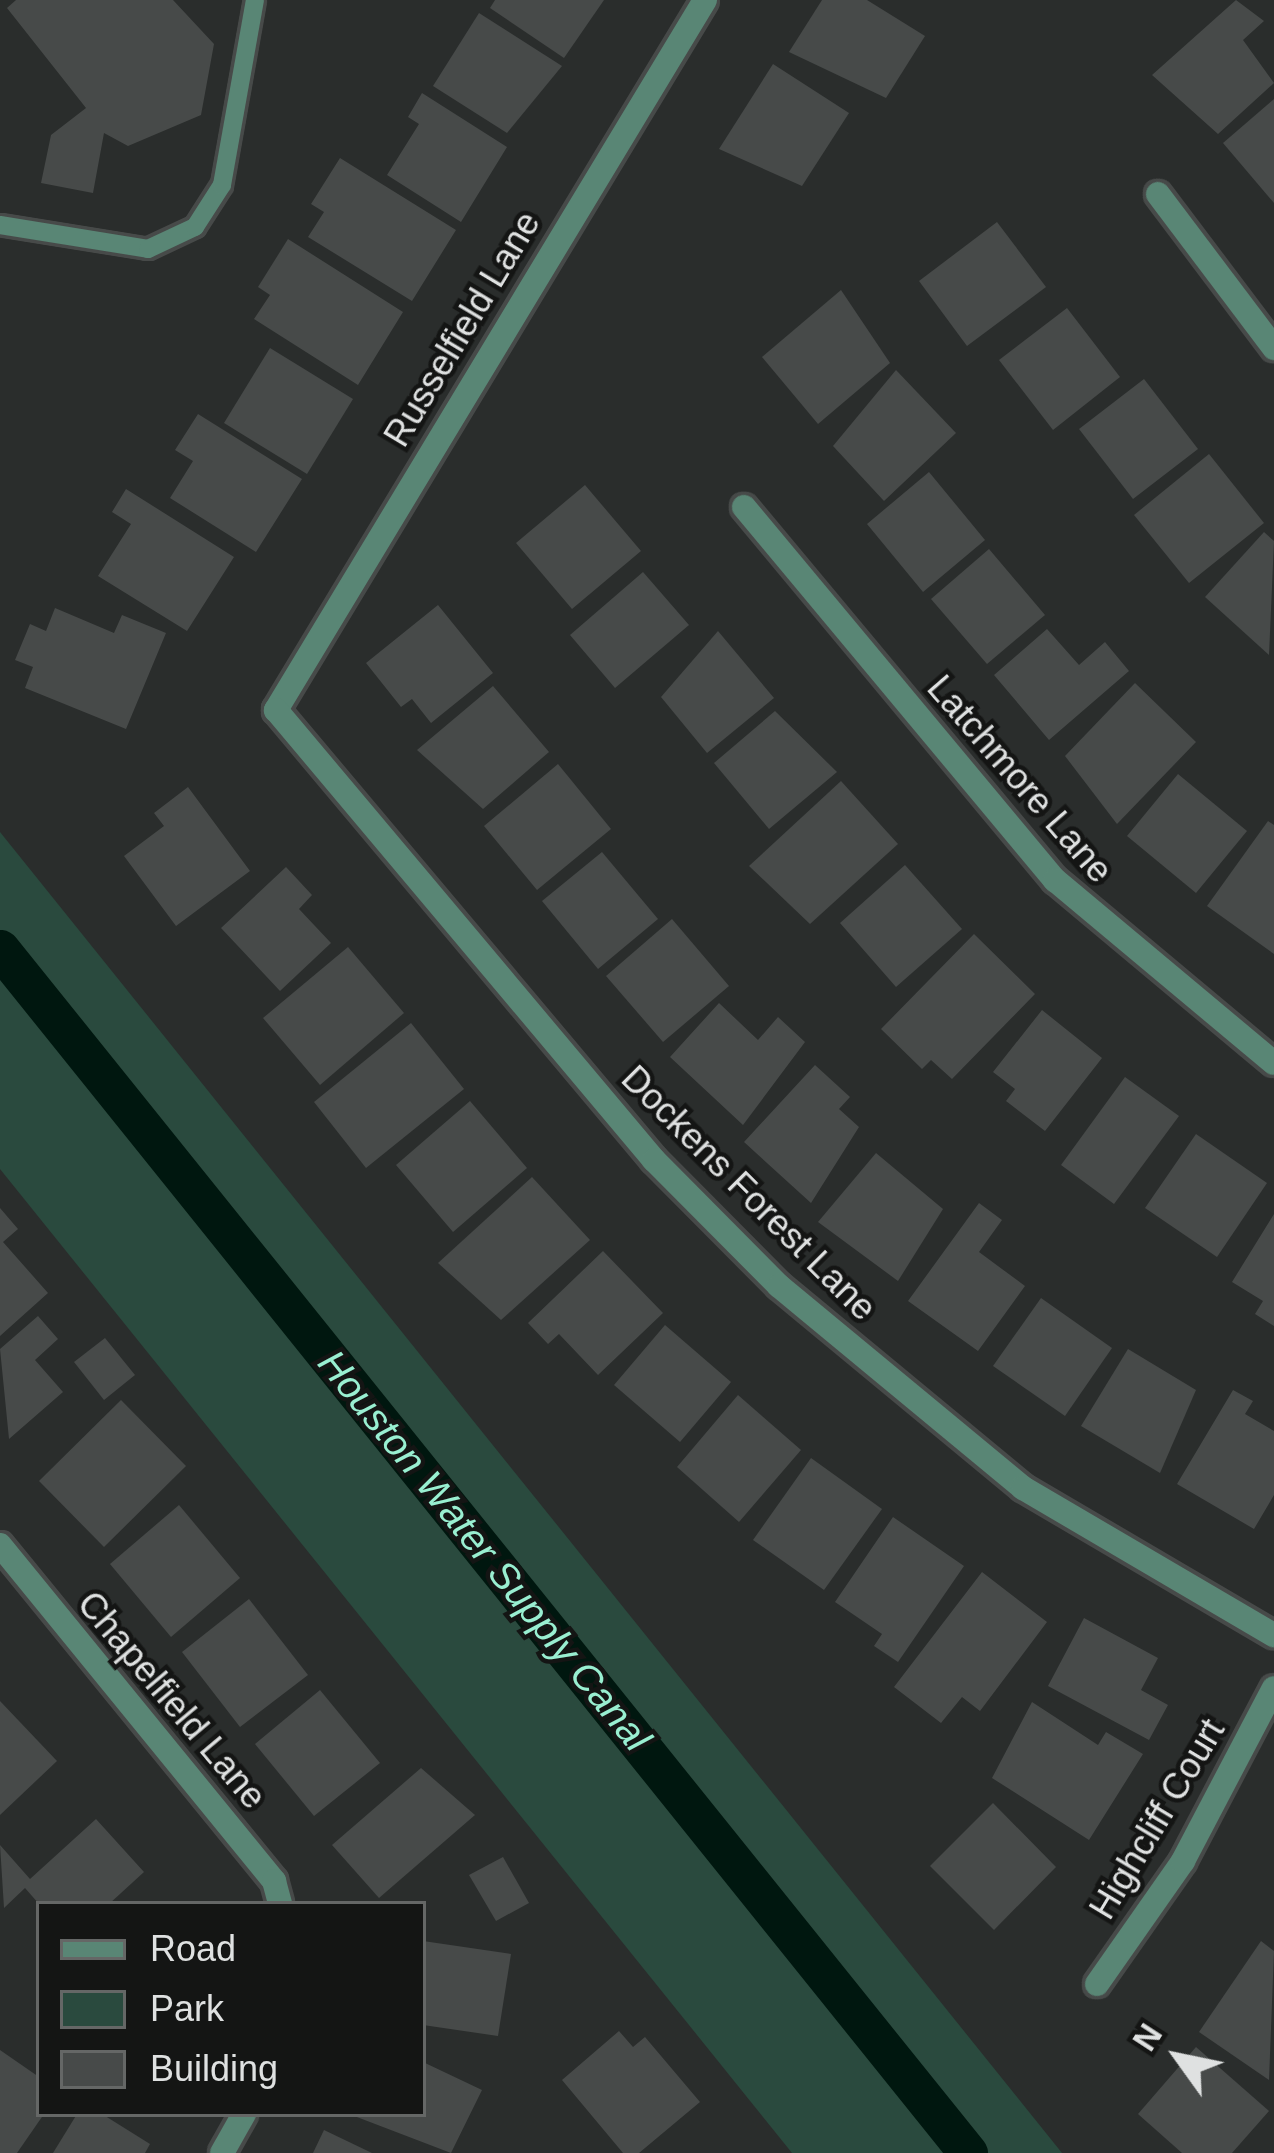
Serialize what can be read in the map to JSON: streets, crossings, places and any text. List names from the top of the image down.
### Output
{
  "streets": {
    "street": [
      "Russelfield Lane",
      "Latchmore Lane",
      "Dockens Forest Lane",
      "Chapelfield Lane",
      "Highcliff Court"
    ]
  },
  "crossings": [
    ["Russelfield Lane", "Dockens Forest Lane"]
  ],
  "water": ["Houston Water Supply Canal"],
  "legend": ["Road", "Park", "Building"],
  "north": "top left"
}
